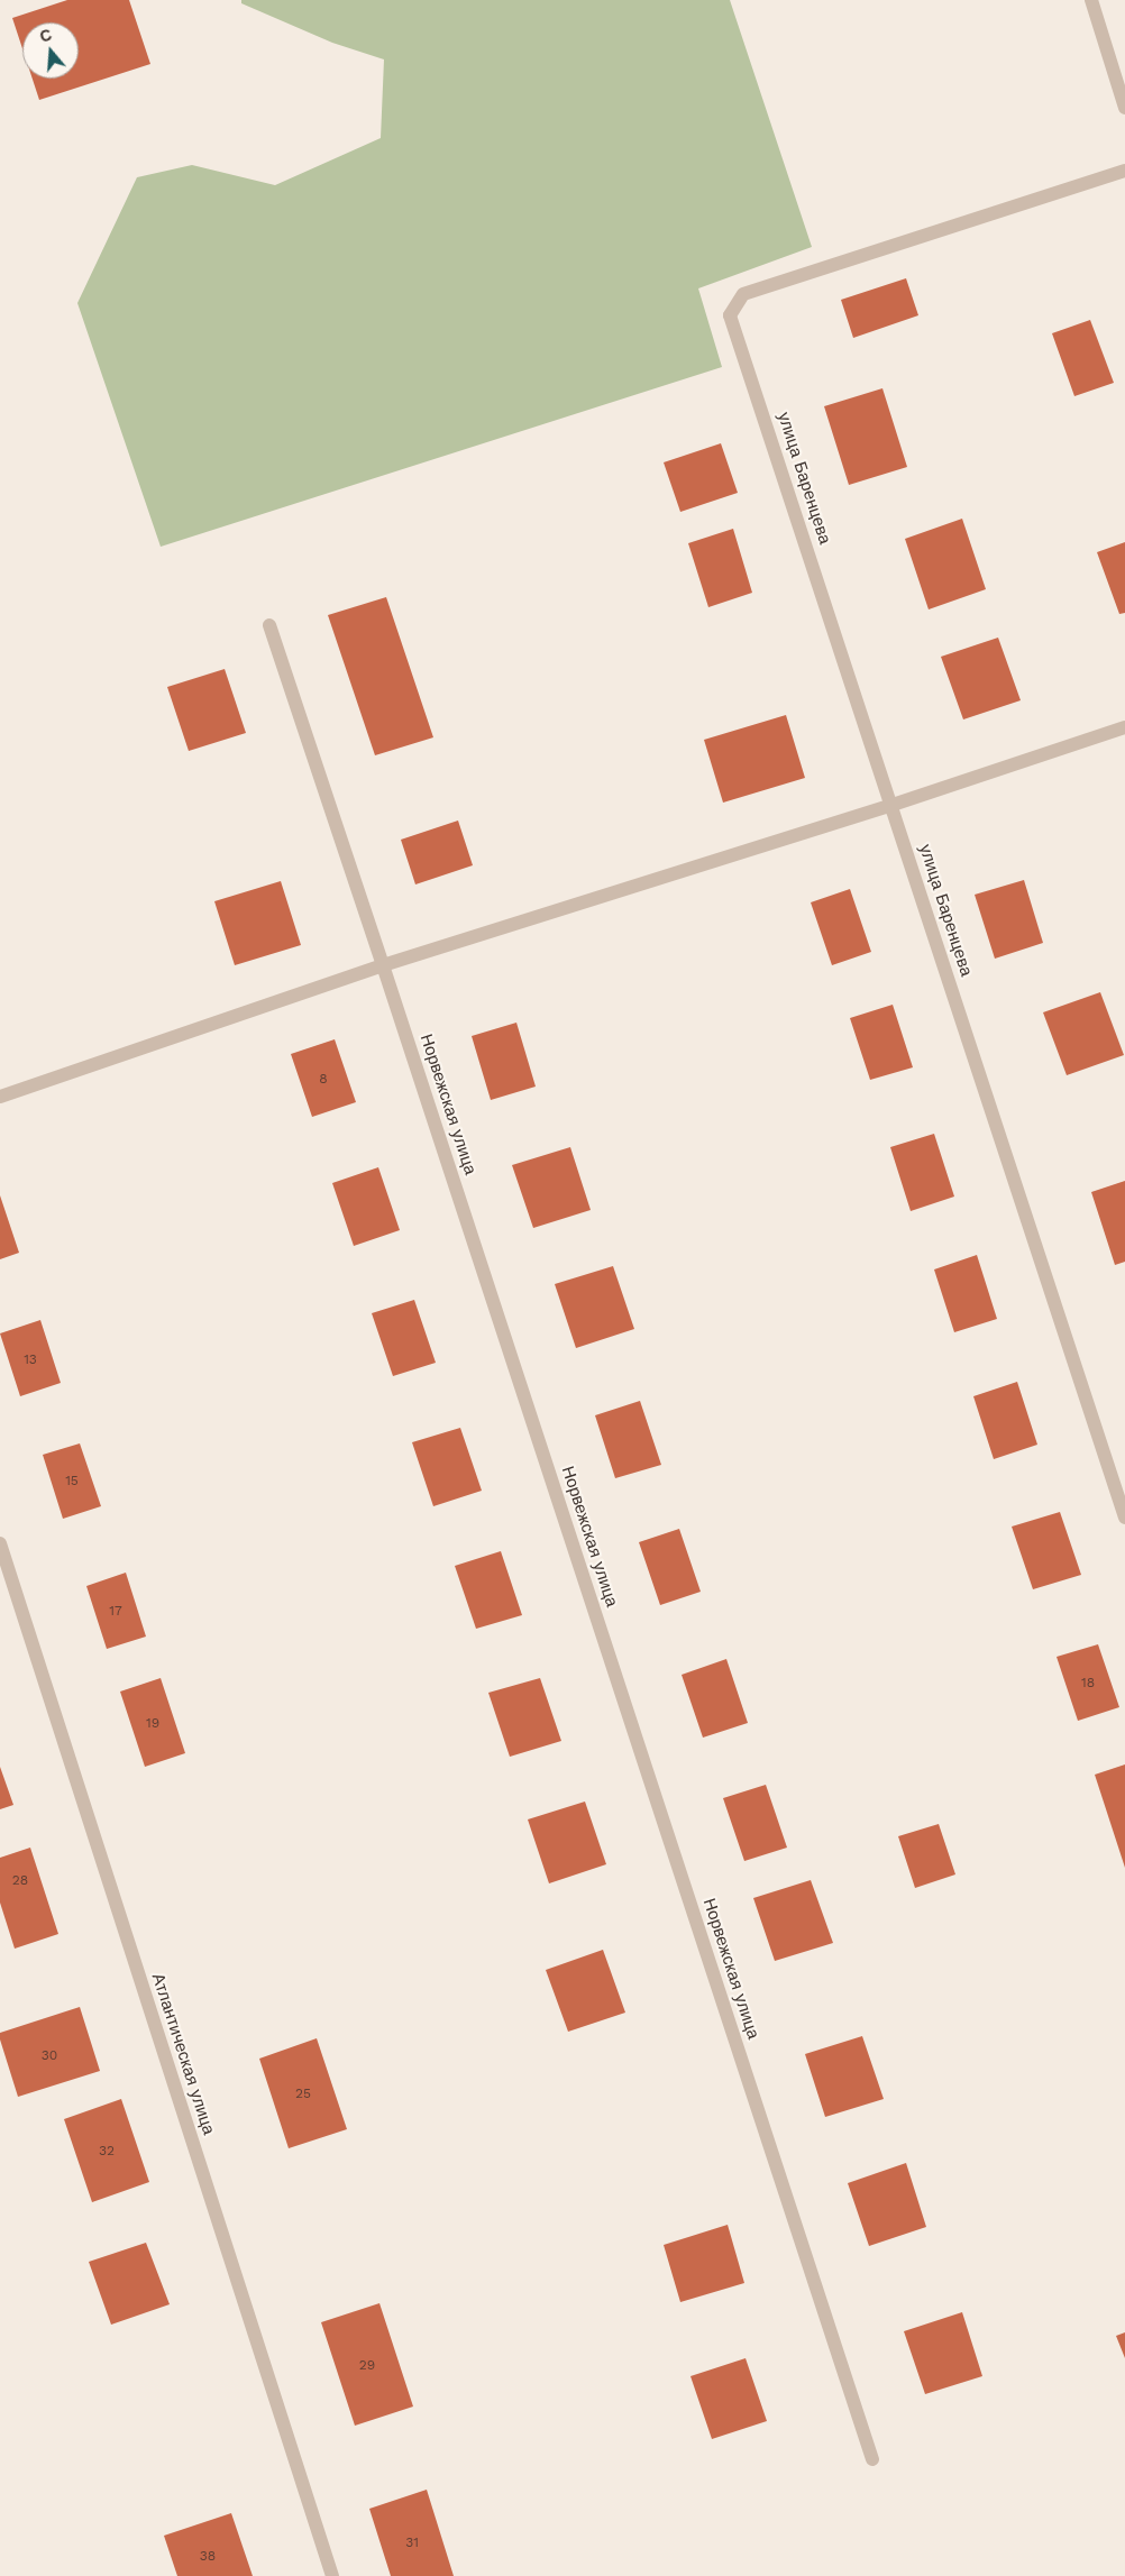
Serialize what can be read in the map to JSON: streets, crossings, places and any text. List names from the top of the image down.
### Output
{
  "streets": {
    "street": ["улица Баренцева", "Норвежская улица", "Атлантическая улица"]
  },
  "house_numbers": [
    "8",
    "13",
    "15",
    "17",
    "18",
    "19",
    "28",
    "30",
    "25",
    "32",
    "29",
    "31",
    "38"
  ],
  "north": "top"
}
